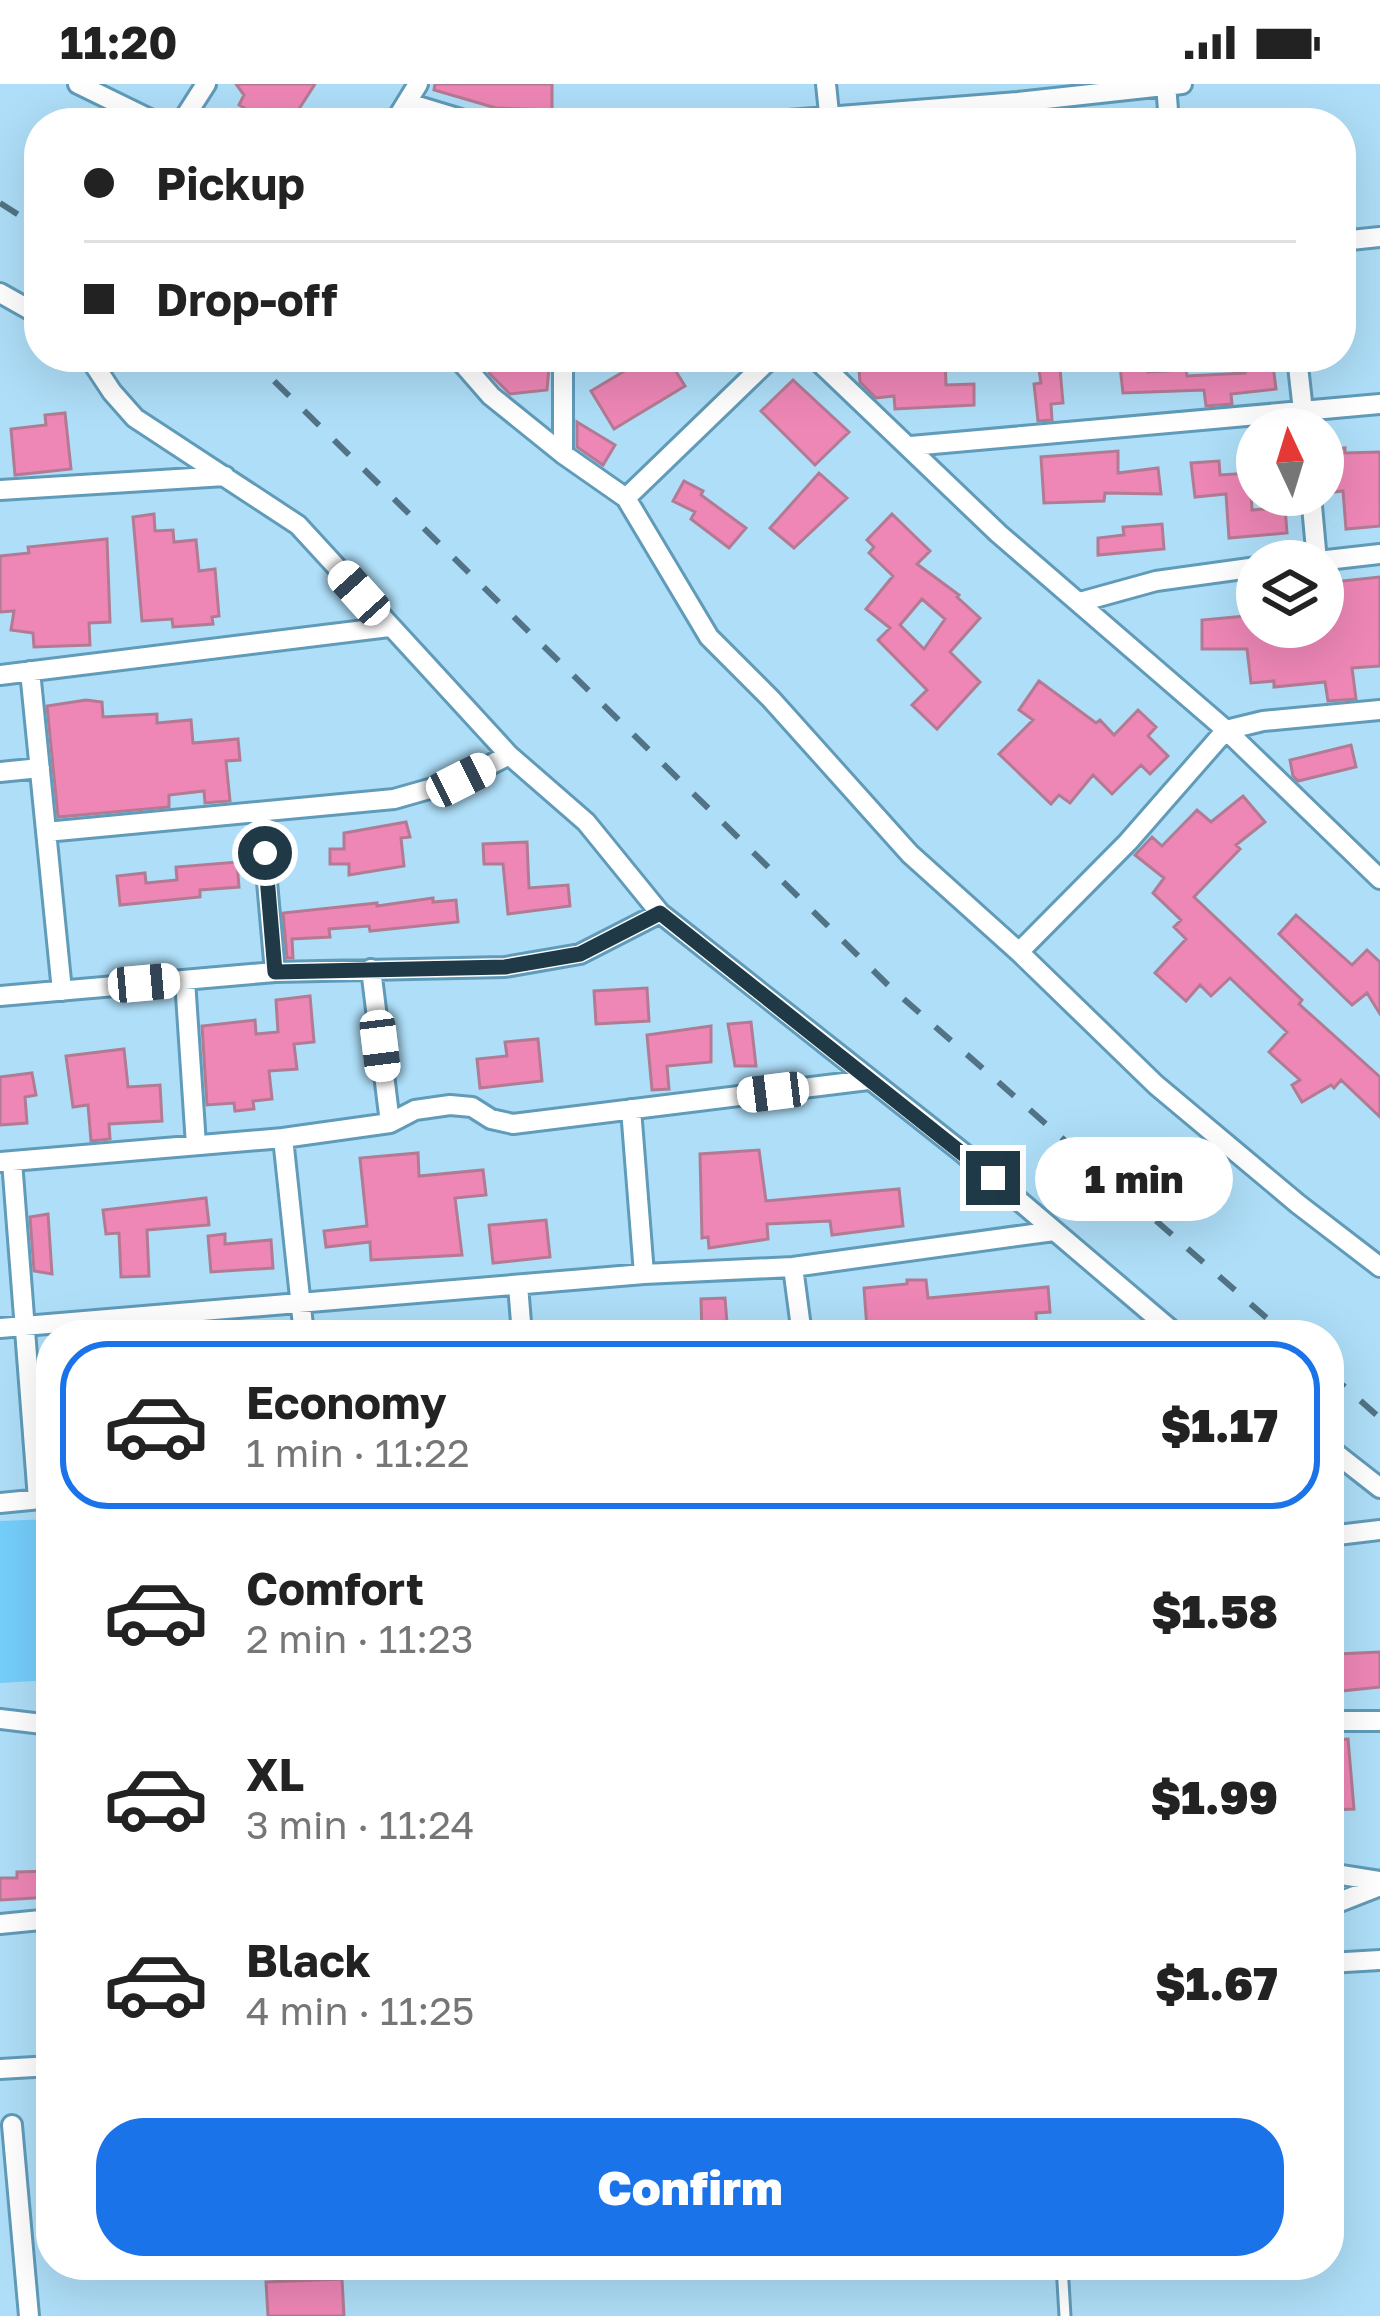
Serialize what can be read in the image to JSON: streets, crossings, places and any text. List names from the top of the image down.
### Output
{
  "north": "top",
  "page": {
    "status": "11:20",
    "banner": ["Pickup", "Drop-off"],
    "bubble": "1 min",
    "list": [
      {
        "name": "Economy",
        "note": "1 min · 11:22",
        "value": "$1.17"
      },
      {
        "name": "Comfort",
        "note": "2 min · 11:23",
        "value": "$1.58"
      },
      {
        "name": "XL",
        "note": "3 min · 11:24",
        "value": "$1.99"
      },
      {
        "name": "Black",
        "note": "4 min · 11:25",
        "value": "$1.67"
      }
    ],
    "buttons": "Confirm"
  }
}
